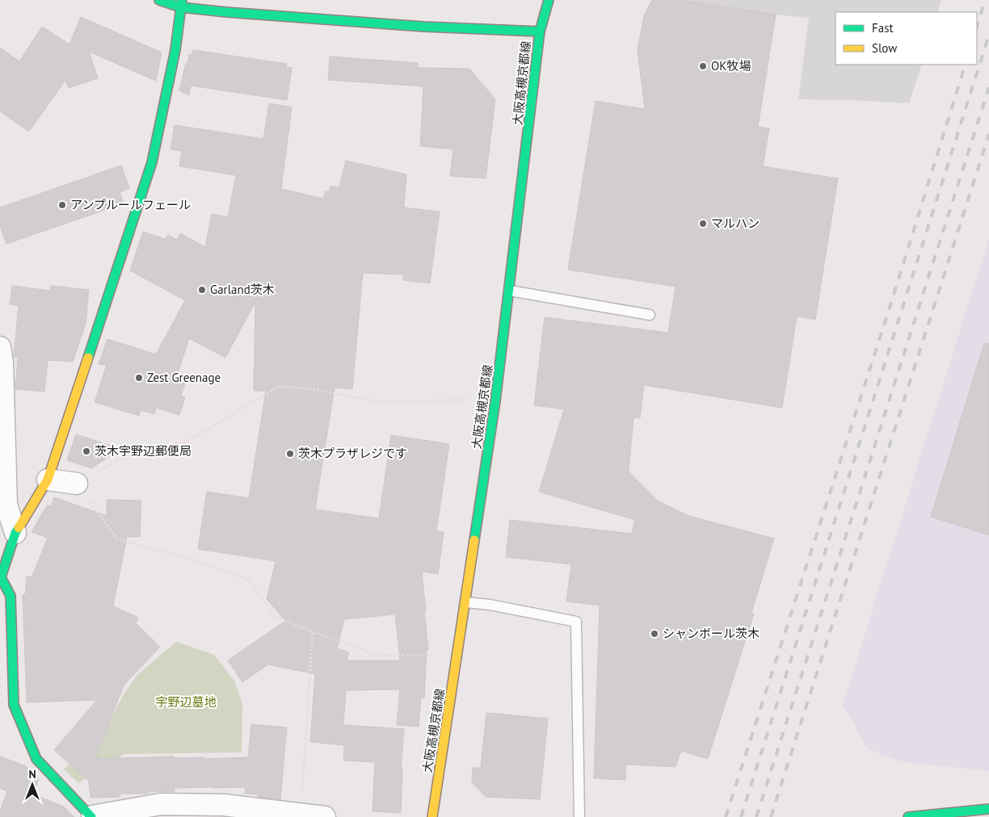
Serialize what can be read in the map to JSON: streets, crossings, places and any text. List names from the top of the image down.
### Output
{
  "streets": {
    "street": ["大阪高槻京都線"]
  },
  "parks": ["宇野辺墓地"],
  "places": [
    "OK牧場",
    "アンプルールフェール",
    "マルハン",
    "Garland茨木",
    "Zest Greenage",
    "茨木宇野辺郵便局",
    "茨木プラザレジです",
    "シャンボール茨木"
  ],
  "legend": ["Fast", "Slow"],
  "north": "top"
}
